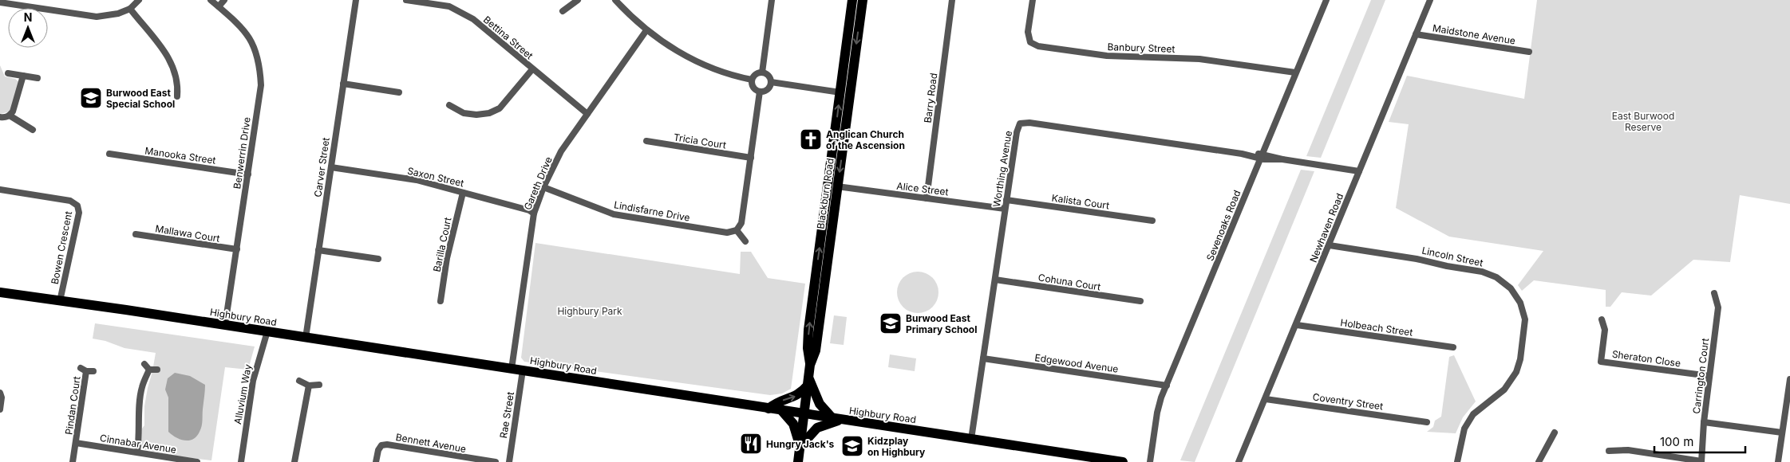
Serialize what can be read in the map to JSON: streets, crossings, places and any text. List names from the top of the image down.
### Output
{
  "streets": {
    "main road": ["Blackburn Road", "Highbury Road"],
    "street": [
      "Maidstone Avenue",
      "Bettina Street",
      "Banbury Street",
      "Barry Road",
      "Tricia Court",
      "Benwerrin Drive",
      "Manooka Street",
      "Carver Street",
      "Worthing Avenue",
      "Saxon Street",
      "Gareth Drive",
      "Alice Street",
      "Kalista Court",
      "Lindisfarne Drive",
      "Sevenoaks Road",
      "Newhaven Road",
      "Mallawa Court",
      "Barilla Court",
      "Bowen Crescent",
      "Lincoln Street",
      "Cohuna Court",
      "Holbeach Street",
      "Sheraton Close",
      "Edgewood Avenue",
      "Carrington Court",
      "Alluvium Way",
      "Coventry Street",
      "Pindan Court",
      "Rae Street",
      "Bennett Avenue",
      "Cinnabar Avenue"
    ]
  },
  "crossings": [
    ["Maidstone Avenue", "Newhaven Road"],
    ["Bettina Street", "Gareth Drive"],
    ["Banbury Street", "Sevenoaks Road"],
    ["Barry Road", "Alice Street"],
    ["Benwerrin Drive", "Manooka Street"],
    ["Benwerrin Drive", "Mallawa Court"],
    ["Benwerrin Drive", "Highbury Road"],
    ["Carver Street", "Saxon Street"],
    ["Carver Street", "Highbury Road"],
    ["Worthing Avenue", "Alice Street"],
    ["Worthing Avenue", "Kalista Court"],
    ["Worthing Avenue", "Sevenoaks Road"],
    ["Worthing Avenue", "Newhaven Road"],
    ["Worthing Avenue", "Cohuna Court"],
    ["Worthing Avenue", "Highbury Road"],
    ["Worthing Avenue", "Edgewood Avenue"],
    ["Saxon Street", "Gareth Drive"],
    ["Saxon Street", "Barilla Court"],
    ["Gareth Drive", "Lindisfarne Drive"],
    ["Gareth Drive", "Highbury Road"],
    ["Alice Street", "Blackburn Road"],
    ["Blackburn Road", "Highbury Road"],
    ["Sevenoaks Road", "Edgewood Avenue"],
    ["Newhaven Road", "Lincoln Street"],
    ["Newhaven Road", "Holbeach Street"],
    ["Newhaven Road", "Coventry Street"],
    ["Bowen Crescent", "Highbury Road"],
    ["Highbury Road", "Alluvium Way"],
    ["Highbury Road", "Rae Street"],
    ["Sheraton Close", "Carrington Court"],
    ["Pindan Court", "Cinnabar Avenue"]
  ],
  "parks": ["East Burwood Reserve", "Highbury Park"],
  "places": {
    "school or university": ["Burwood East Special School", "Burwood East Primary School", "Kidzplay on Highbury"],
    "church": ["Anglican Church of the Ascension"],
    "restaurant": ["Hungry Jack's"]
  },
  "scale_bar": "100 m",
  "north": "top"
}
